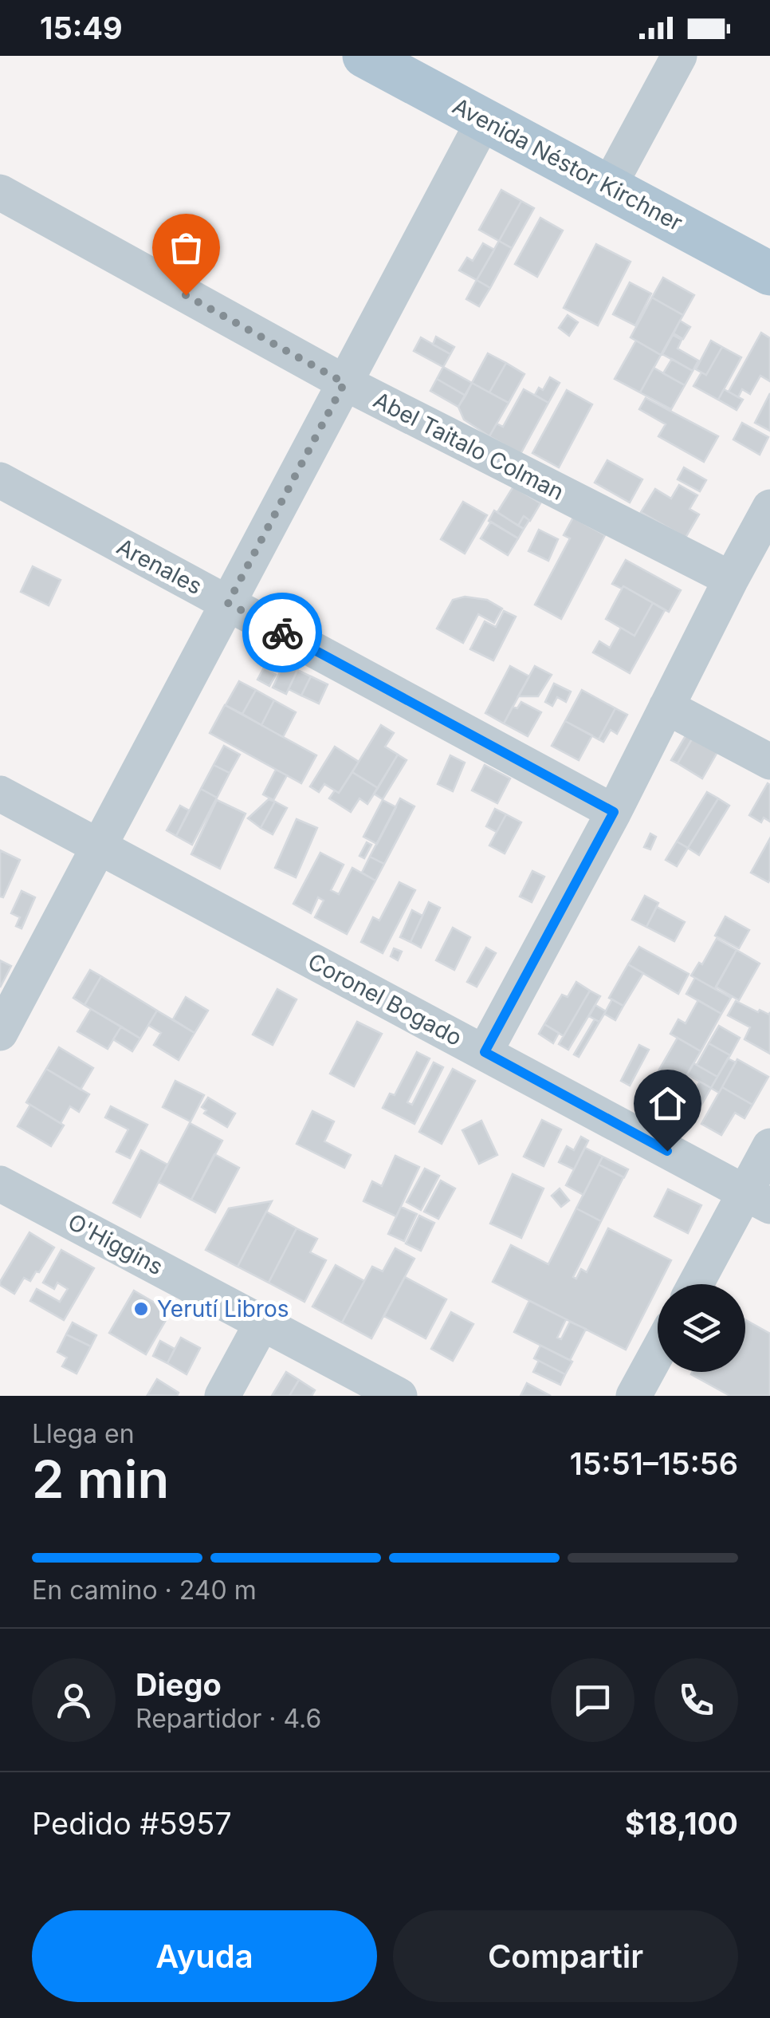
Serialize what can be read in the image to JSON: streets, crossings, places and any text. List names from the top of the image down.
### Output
{
  "streets": {
    "main road": ["Avenida Néstor Kirchner"],
    "street": [
      "Abel Taitalo Colman",
      "Arenales",
      "Coronel Bogado",
      "O'Higgins"
    ]
  },
  "places": ["Yerutí Libros"],
  "page": {
    "status": "15:49",
    "heading": ["2 min", "Llega en", "15:51–15:56"],
    "panel": [
      "Diego",
      "Repartidor · 4.6",
      "Pedido #5957",
      "$18,100"
    ],
    "bar": "En camino · 240 m",
    "buttons": ["Ayuda", "Compartir"]
  }
}
